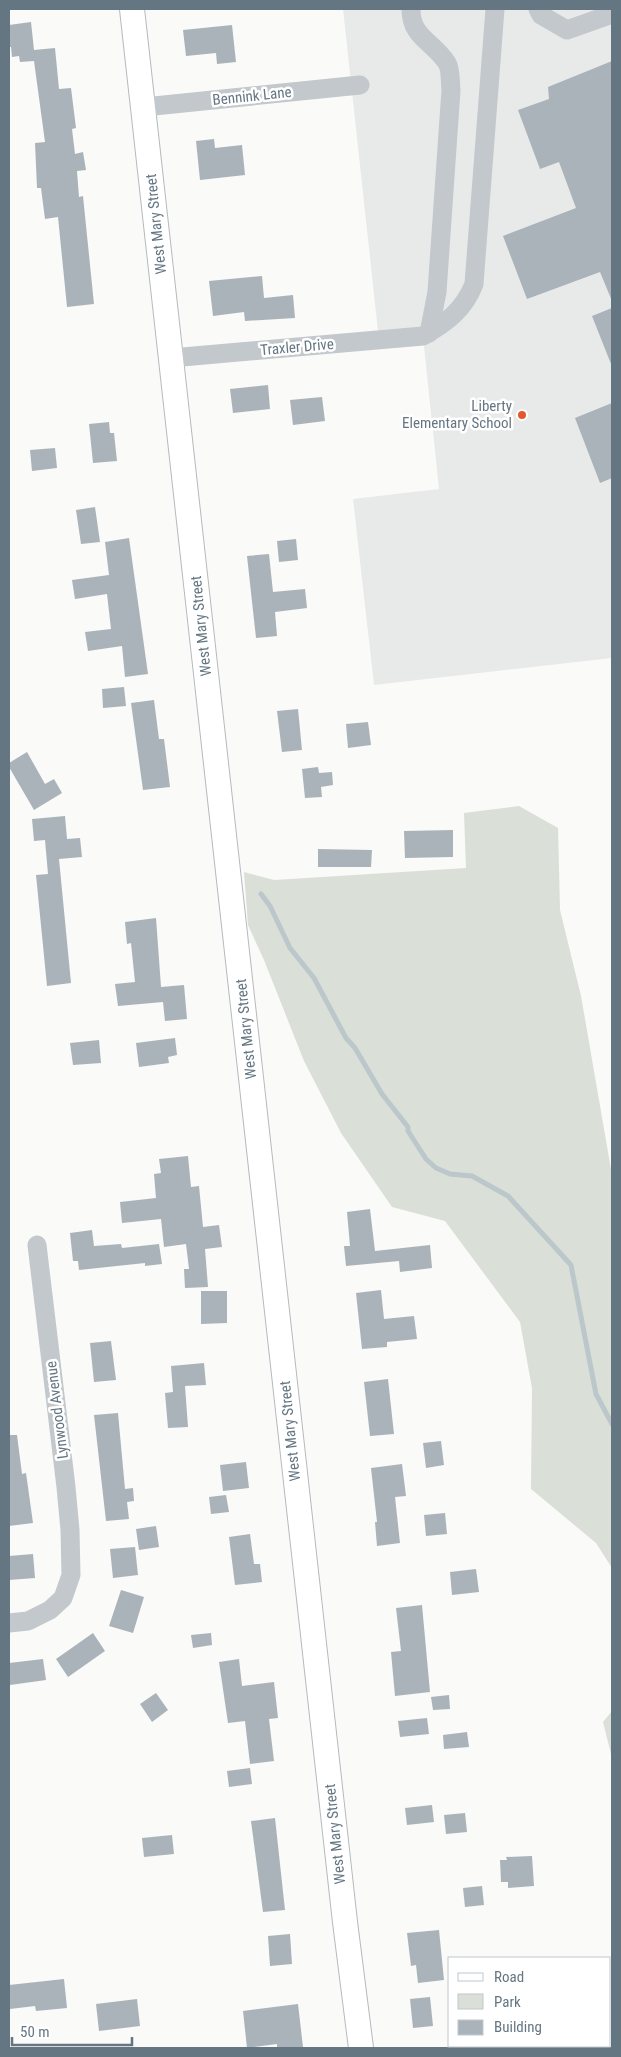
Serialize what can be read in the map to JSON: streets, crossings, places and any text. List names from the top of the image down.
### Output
{
  "streets": {
    "main road": ["West Mary Street"],
    "street": ["Bennink Lane", "Traxler Drive", "Lynwood Avenue"]
  },
  "crossings": [
    ["Bennink Lane", "West Mary Street"],
    ["West Mary Street", "Traxler Drive"]
  ],
  "places": ["Liberty Elementary School"],
  "legend": ["Road", "Park", "Building"],
  "scale_bar": "50 m"
}
